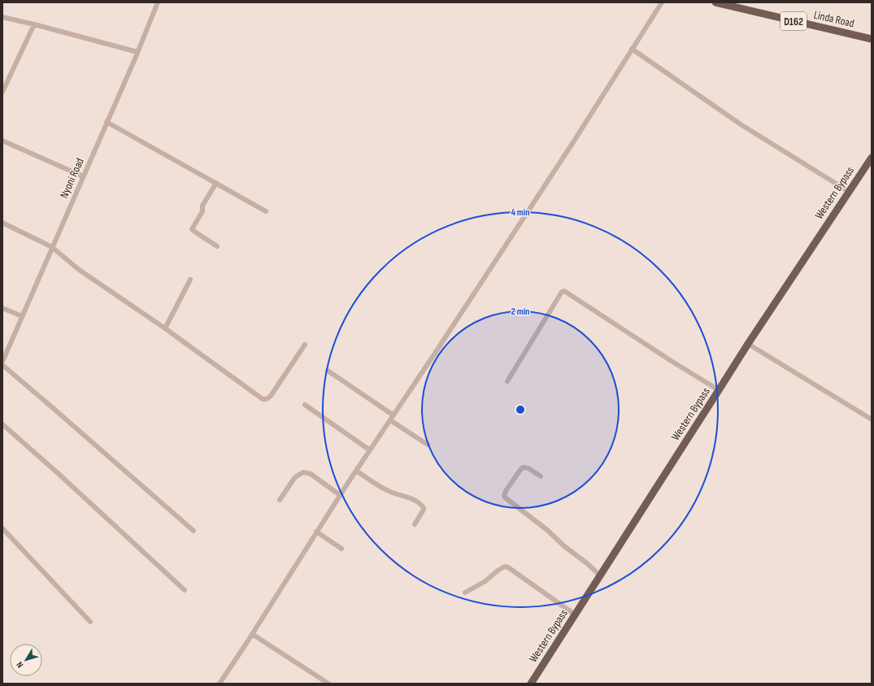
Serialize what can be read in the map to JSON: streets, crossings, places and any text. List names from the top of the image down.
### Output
{
  "streets": {
    "main road": ["Linda Road", "D162", "Western Bypass"],
    "street": ["Nyoni Road"]
  },
  "north": "bottom left",
  "rings": ["4 min", "2 min"]
}
